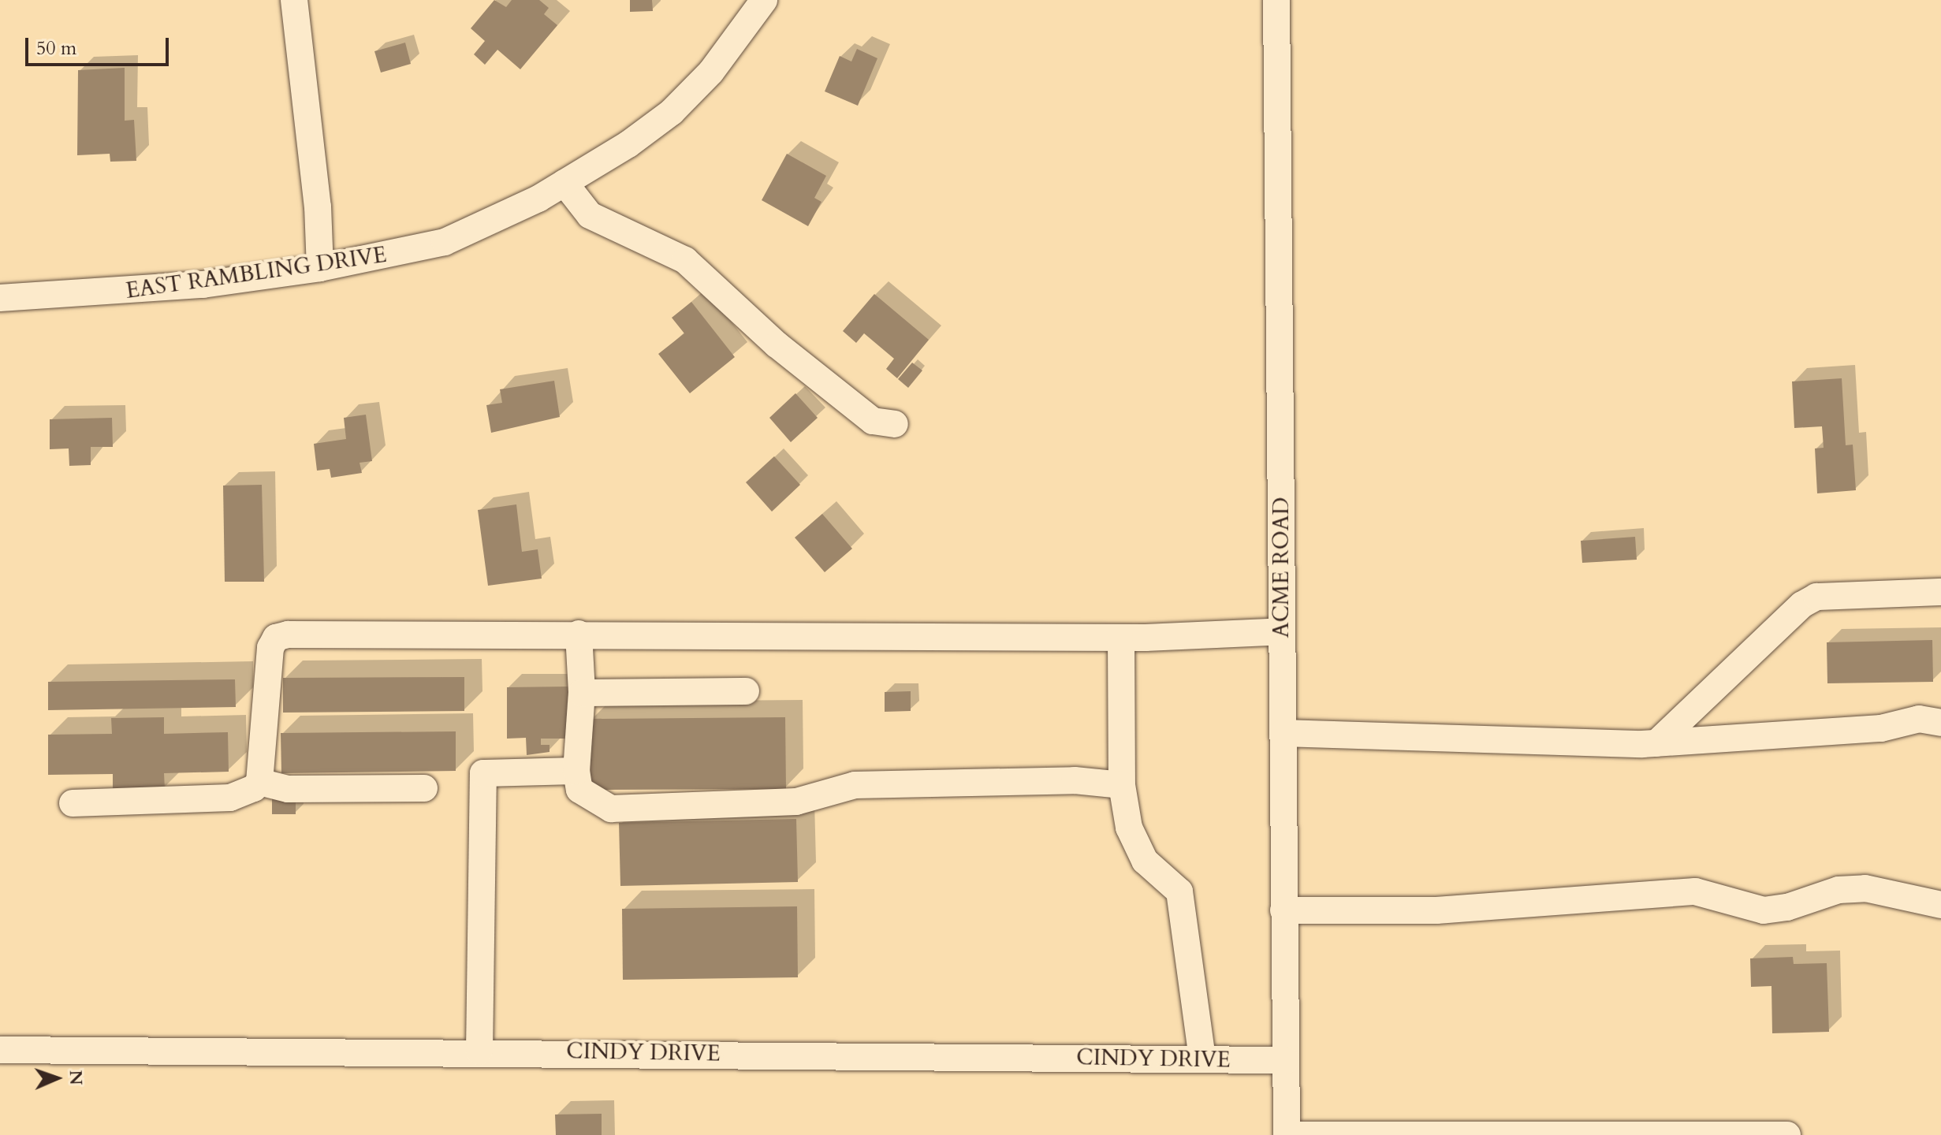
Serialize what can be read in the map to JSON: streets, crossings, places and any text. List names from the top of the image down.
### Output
{
  "streets": {
    "street": ["EAST RAMBLING DRIVE", "ACME ROAD", "CINDY DRIVE"]
  },
  "crossings": [
    ["ACME ROAD", "CINDY DRIVE"]
  ],
  "scale_bar": "50 m",
  "north": "right"
}
